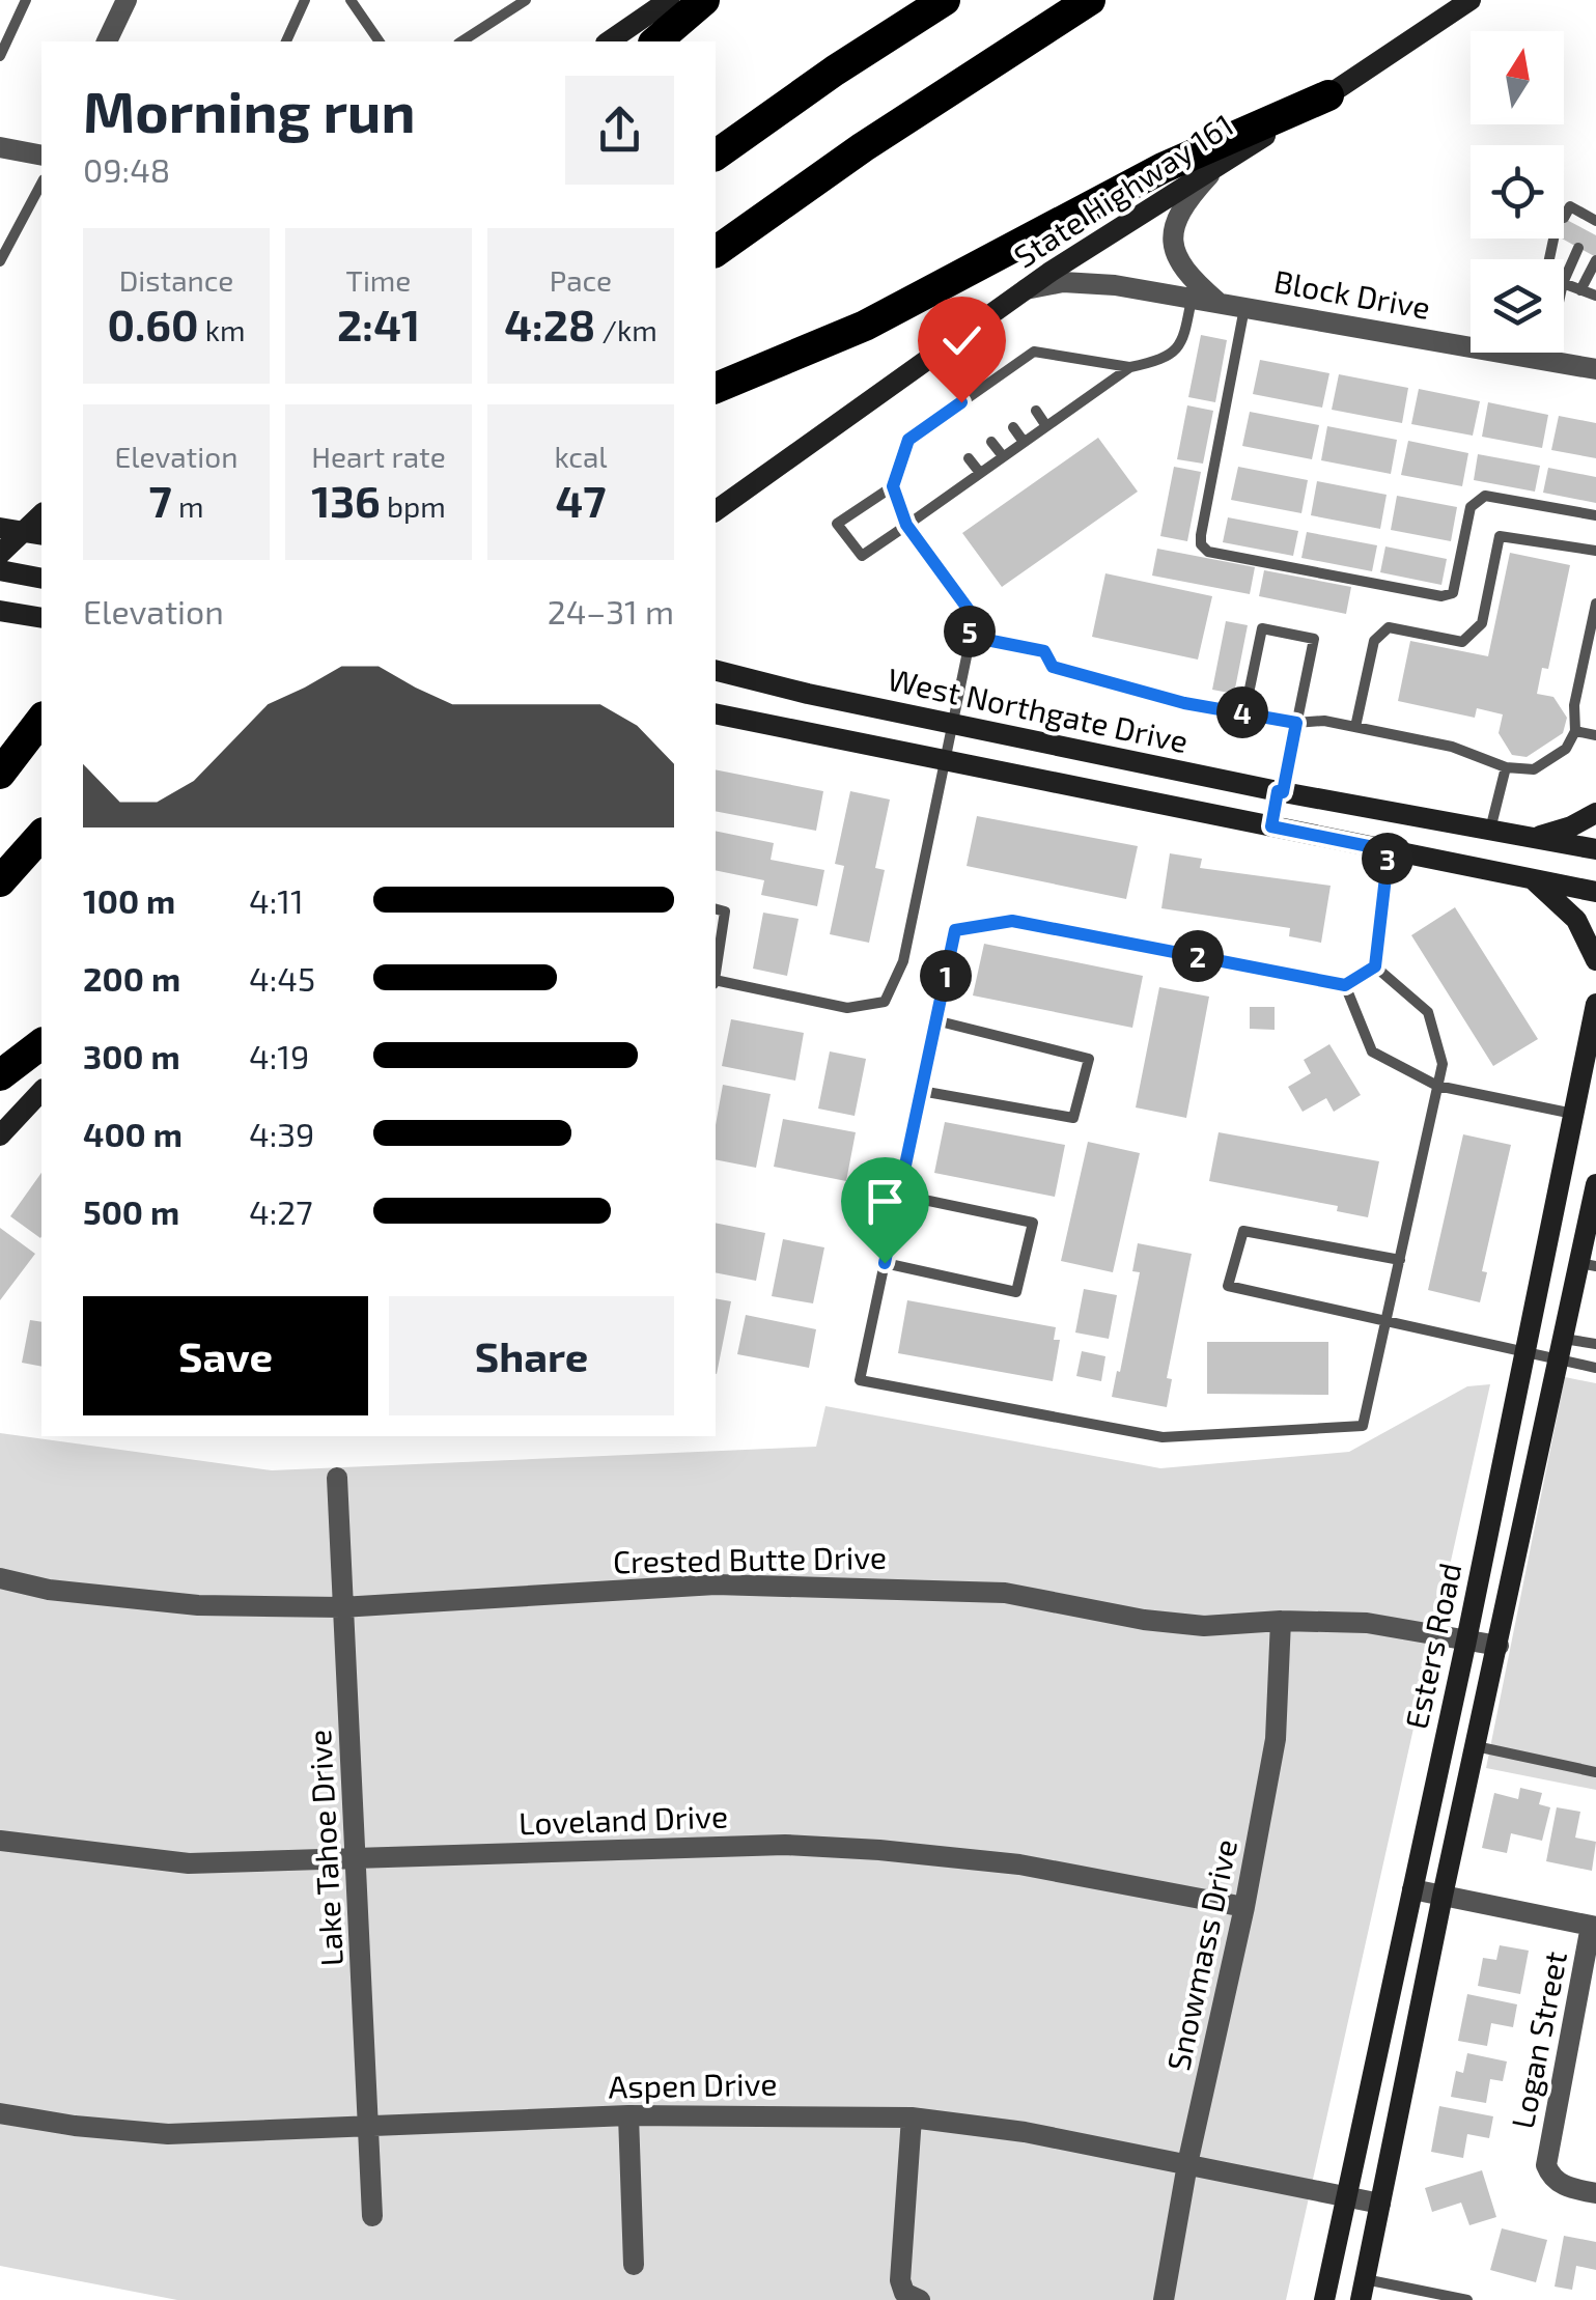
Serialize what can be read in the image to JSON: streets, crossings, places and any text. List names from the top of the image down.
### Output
{
  "streets": {
    "main road": ["State Highway 161", "West Northgate Drive", "Esters Road"],
    "street": [
      "Block Drive",
      "Crested Butte Drive",
      "Loveland Drive",
      "Lake Tahoe Drive",
      "Snowmass Drive",
      "Logan Street",
      "Aspen Drive"
    ]
  },
  "crossings": [
    ["State Highway 161", "Block Drive"],
    ["Crested Butte Drive", "Esters Road"],
    ["Crested Butte Drive", "Lake Tahoe Drive"],
    ["Crested Butte Drive", "Snowmass Drive"],
    ["Esters Road", "Aspen Drive"],
    ["Loveland Drive", "Lake Tahoe Drive"],
    ["Loveland Drive", "Snowmass Drive"],
    ["Lake Tahoe Drive", "Aspen Drive"],
    ["Snowmass Drive", "Aspen Drive"]
  ],
  "north": "top",
  "page": {
    "heading": ["Morning run", "09:48"],
    "stats": [
      ["Distance", "0.60 km"],
      ["Time", "2:41"],
      ["Pace", "4:28 /km"],
      ["Elevation", "7 m"],
      ["Heart rate", "136 bpm"],
      ["kcal", "47"]
    ],
    "chart": ["Elevation", "24–31 m"],
    "pins": [
      "5",
      "4",
      "3",
      "2",
      "1"
    ],
    "list": [
      {
        "name": "100 m",
        "note": "4:11"
      },
      {
        "name": "200 m",
        "note": "4:45"
      },
      {
        "name": "300 m",
        "note": "4:19"
      },
      {
        "name": "400 m",
        "note": "4:39"
      },
      {
        "name": "500 m",
        "note": "4:27"
      }
    ],
    "buttons": ["Save", "Share"]
  }
}
